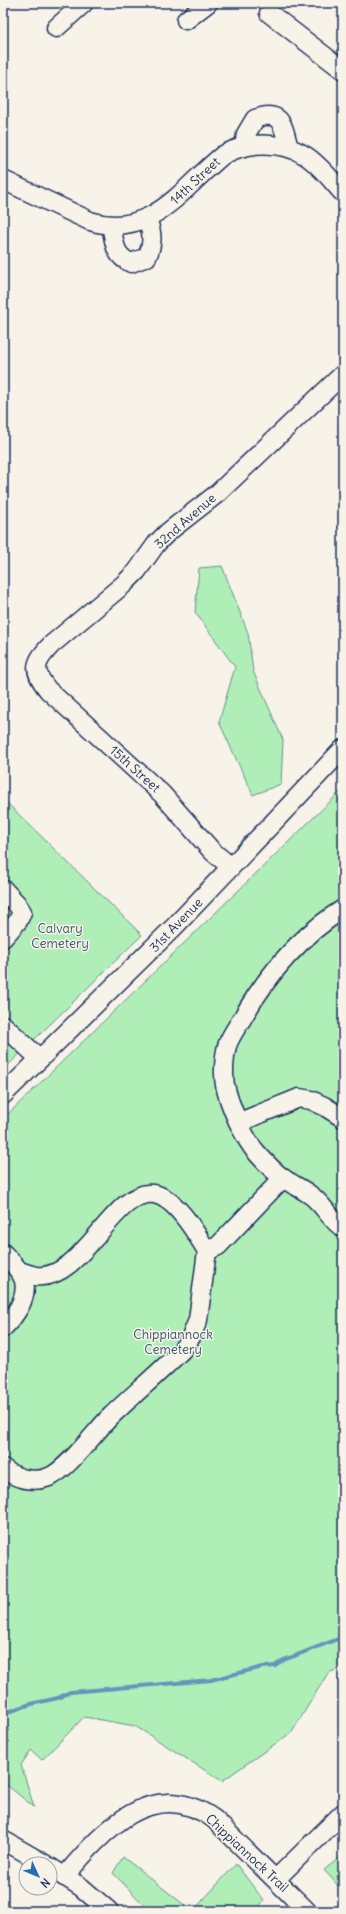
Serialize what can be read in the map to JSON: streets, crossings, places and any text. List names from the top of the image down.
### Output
{
  "streets": {
    "street": [
      "14th Street",
      "32nd Avenue",
      "15th Street",
      "31st Avenue",
      "Chippiannock Trail"
    ]
  },
  "crossings": [
    ["32nd Avenue", "15th Street"],
    ["15th Street", "31st Avenue"]
  ],
  "parks": ["Calvary Cemetery", "Chippiannock Cemetery"],
  "north": "bottom right"
}
